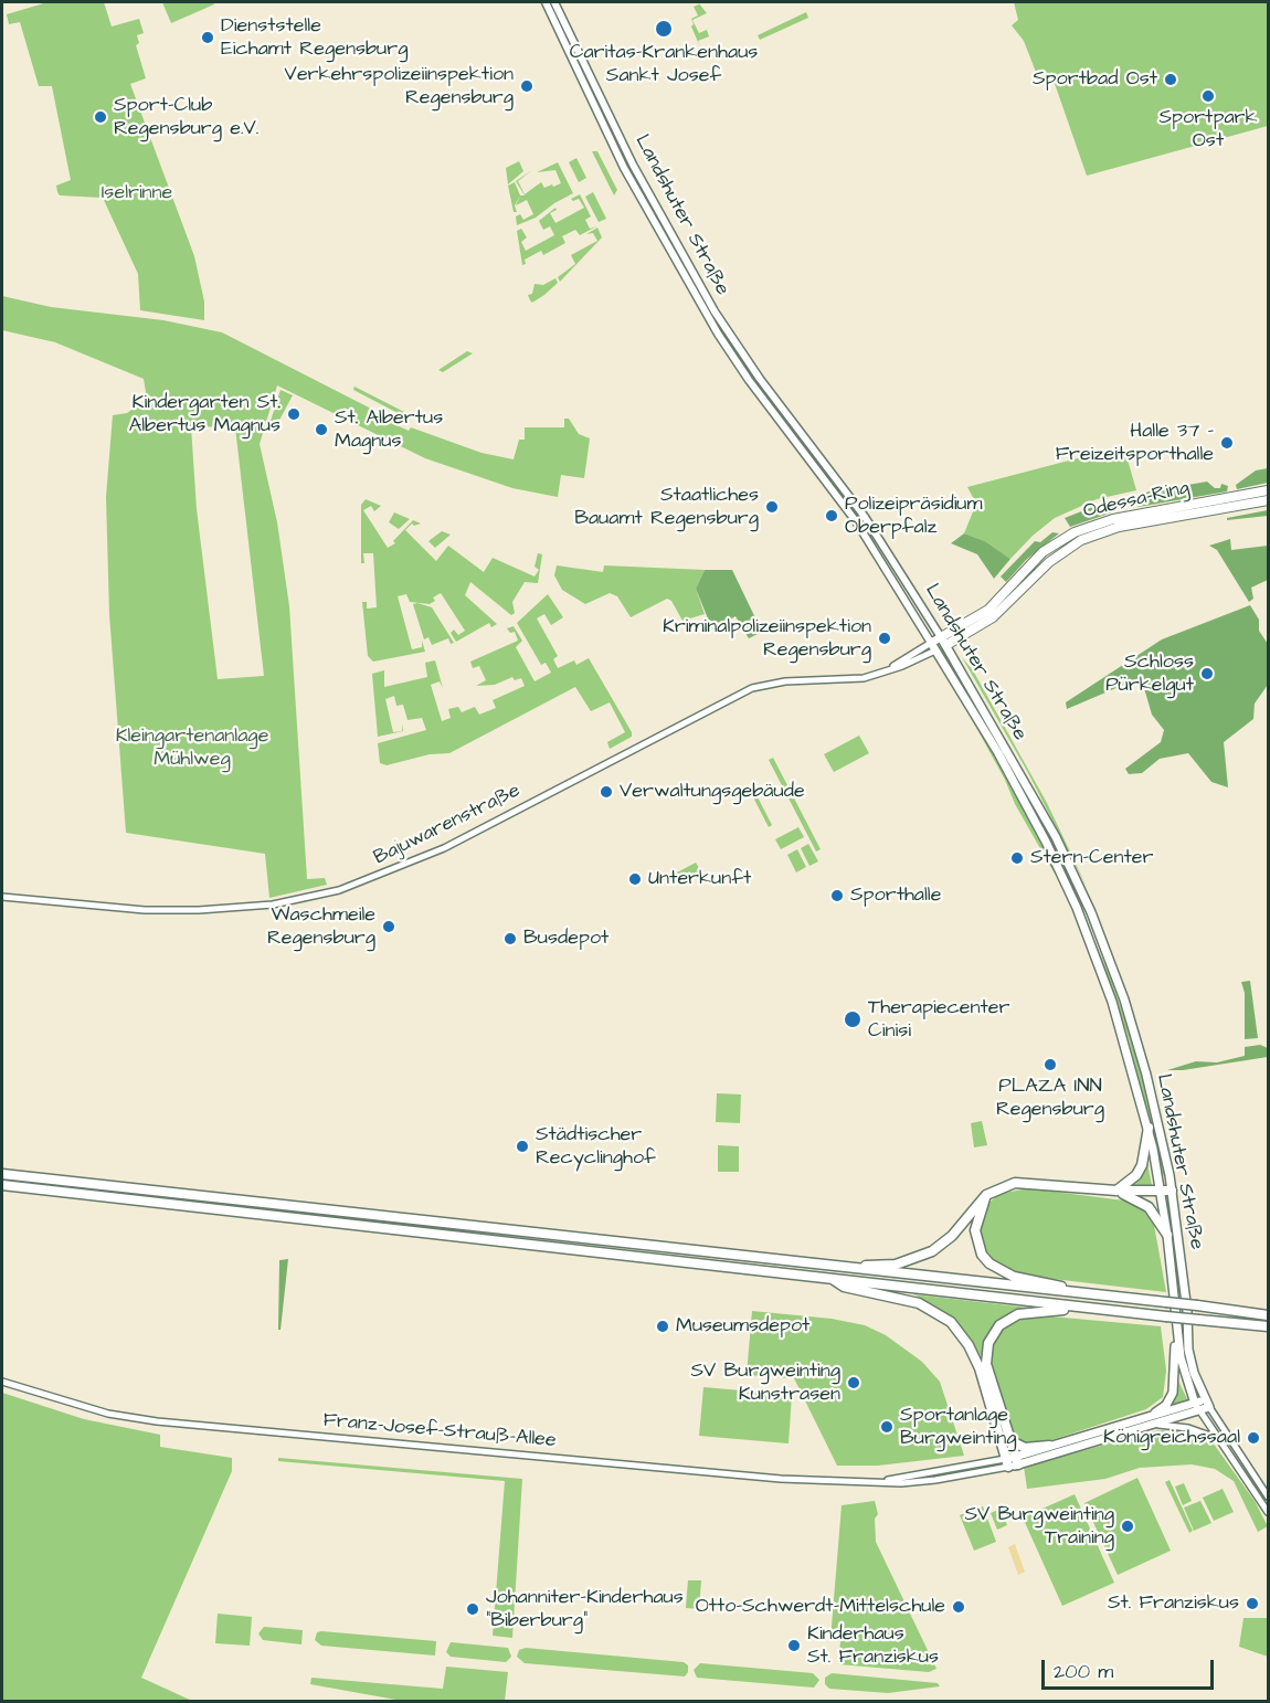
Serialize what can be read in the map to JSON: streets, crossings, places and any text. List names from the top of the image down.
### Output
{
  "streets": {
    "highway": ["Odessa-Ring"],
    "main road": ["Landshuter Straße", "Franz-Josef-Strauß-Allee"],
    "street": ["Bajuwarenstraße"]
  },
  "crossings": [
    ["Landshuter Straße", "Odessa-Ring"],
    ["Landshuter Straße", "Bajuwarenstraße"],
    ["Landshuter Straße", "Franz-Josef-Strauß-Allee"],
    ["Odessa-Ring", "Bajuwarenstraße"]
  ],
  "parks": ["Iselrinne", "Kleingartenanlage Mühlweg"],
  "places": [
    "Caritas-Krankenhaus Sankt Josef",
    "Dienststelle Eichamt Regensburg",
    "Sportbad Ost",
    "Verkehrspolizeiinspektion Regensburg",
    "Sportpark Ost",
    "Sport-Club Regensburg e.V.",
    "Kindergarten St. Albertus Magnus",
    "St. Albertus Magnus",
    "Halle 37 - Freizeitsporthalle",
    "Staatliches Bauamt Regensburg",
    "Polizeipräsidium Oberpfalz",
    "Kriminalpolizeiinspektion Regensburg",
    "Schloss Pürkelgut",
    "Verwaltungsgebäude",
    "Stern-Center",
    "Unterkunft",
    "Sporthalle",
    "Waschmeile Regensburg",
    "Busdepot",
    "Therapiecenter Cinisi",
    "PLAZA INN Regensburg",
    "Städtischer Recyclinghof",
    "Museumsdepot",
    "SV Burgweinting Kunstrasen",
    "Sportanlage Burgweinting",
    "Königreichssaal",
    "SV Burgweinting Training",
    "St. Franziskus",
    "Otto-Schwerdt-Mittelschule",
    "Johanniter-Kinderhaus \"Biberburg\"",
    "Kinderhaus St. Franziskus"
  ],
  "scale_bar": "200 m"
}
